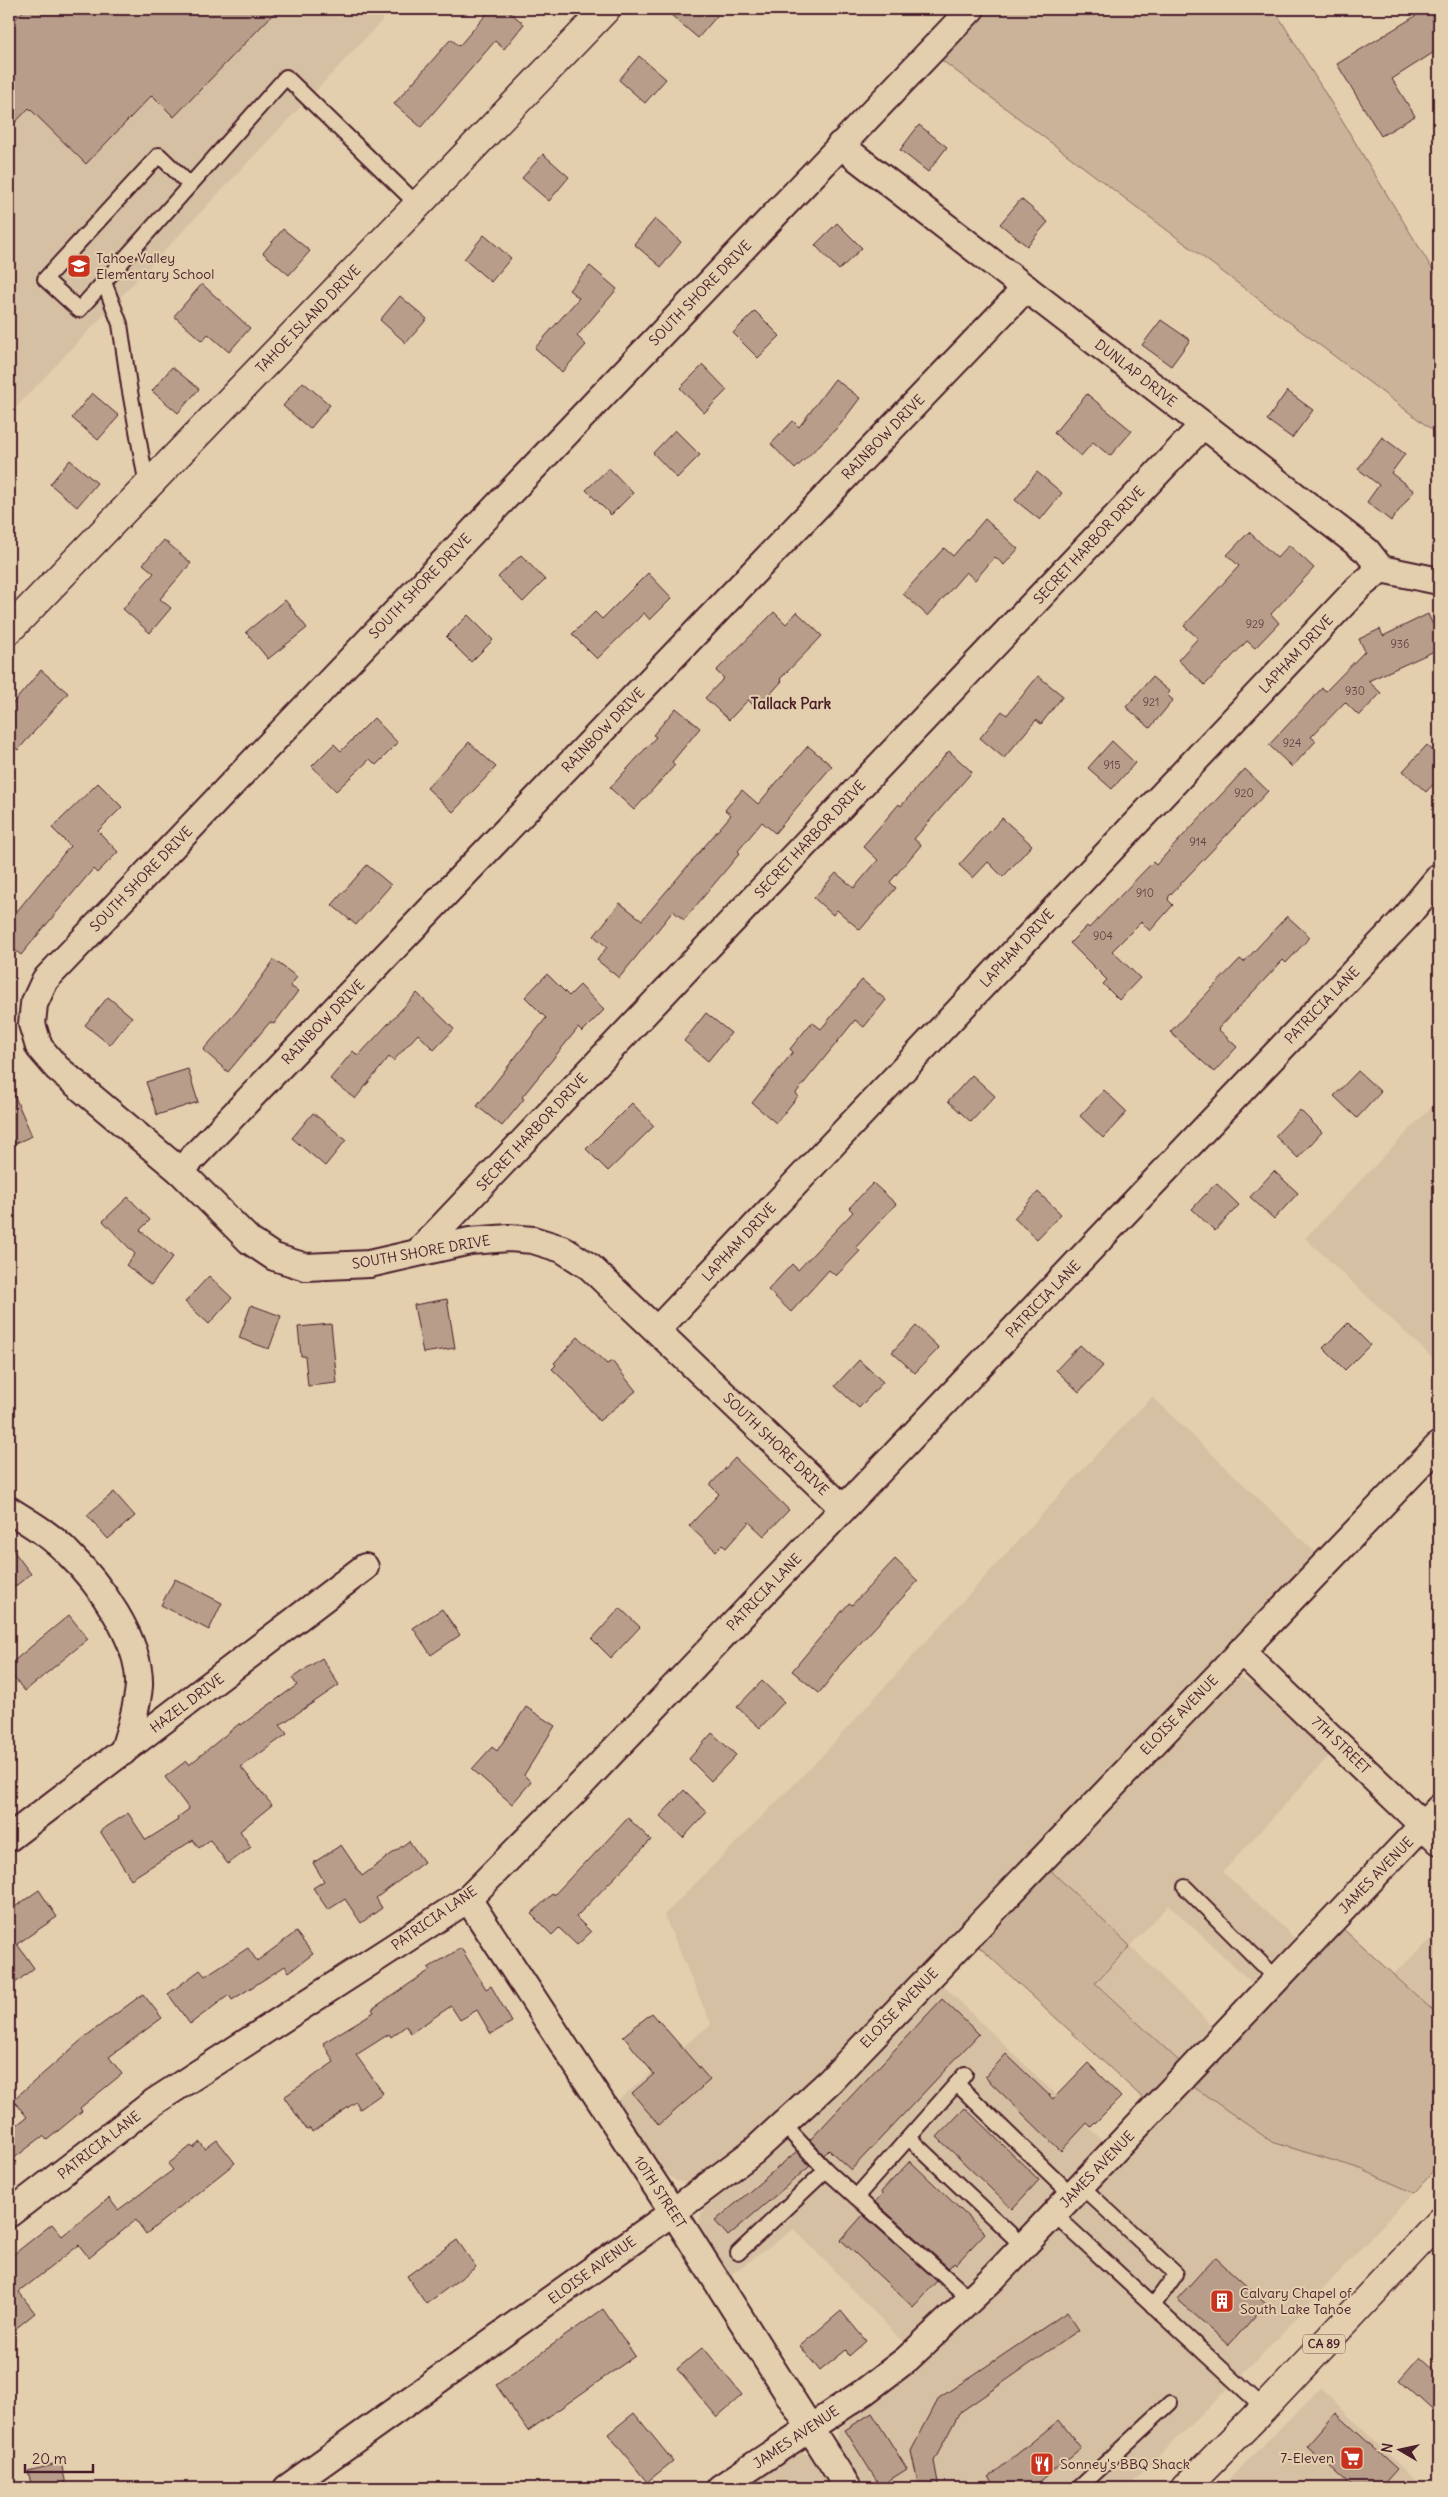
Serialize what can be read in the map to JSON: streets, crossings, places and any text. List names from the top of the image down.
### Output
{
  "streets": {
    "street": [
      "SOUTH SHORE DRIVE",
      "TAHOE ISLAND DRIVE",
      "DUNLAP DRIVE",
      "RAINBOW DRIVE",
      "SECRET HARBOR DRIVE",
      "LAPHAM DRIVE",
      "PATRICIA LANE",
      "HAZEL DRIVE",
      "ELOISE AVENUE",
      "7TH STREET",
      "JAMES AVENUE",
      "10TH STREET",
      "CA 89"
    ]
  },
  "crossings": [
    ["SOUTH SHORE DRIVE", "DUNLAP DRIVE"],
    ["SOUTH SHORE DRIVE", "RAINBOW DRIVE"],
    ["SOUTH SHORE DRIVE", "SECRET HARBOR DRIVE"],
    ["SOUTH SHORE DRIVE", "LAPHAM DRIVE"],
    ["SOUTH SHORE DRIVE", "PATRICIA LANE"],
    ["DUNLAP DRIVE", "RAINBOW DRIVE"],
    ["DUNLAP DRIVE", "SECRET HARBOR DRIVE"],
    ["DUNLAP DRIVE", "LAPHAM DRIVE"],
    ["PATRICIA LANE", "10TH STREET"],
    ["ELOISE AVENUE", "7TH STREET"],
    ["ELOISE AVENUE", "10TH STREET"],
    ["7TH STREET", "JAMES AVENUE"],
    ["JAMES AVENUE", "10TH STREET"]
  ],
  "districts": ["Tallack Park"],
  "places": {
    "school or university": ["Tahoe Valley Elementary School"],
    "building": ["Calvary Chapel of South Lake Tahoe"],
    "supermarket": ["7-Eleven"],
    "restaurant": ["Sonney's BBQ Shack"]
  },
  "house_numbers": [
    "929",
    "936",
    "930",
    "921",
    "924",
    "915",
    "920",
    "914",
    "910",
    "904"
  ],
  "scale_bar": "20 m",
  "north": "left"
}
